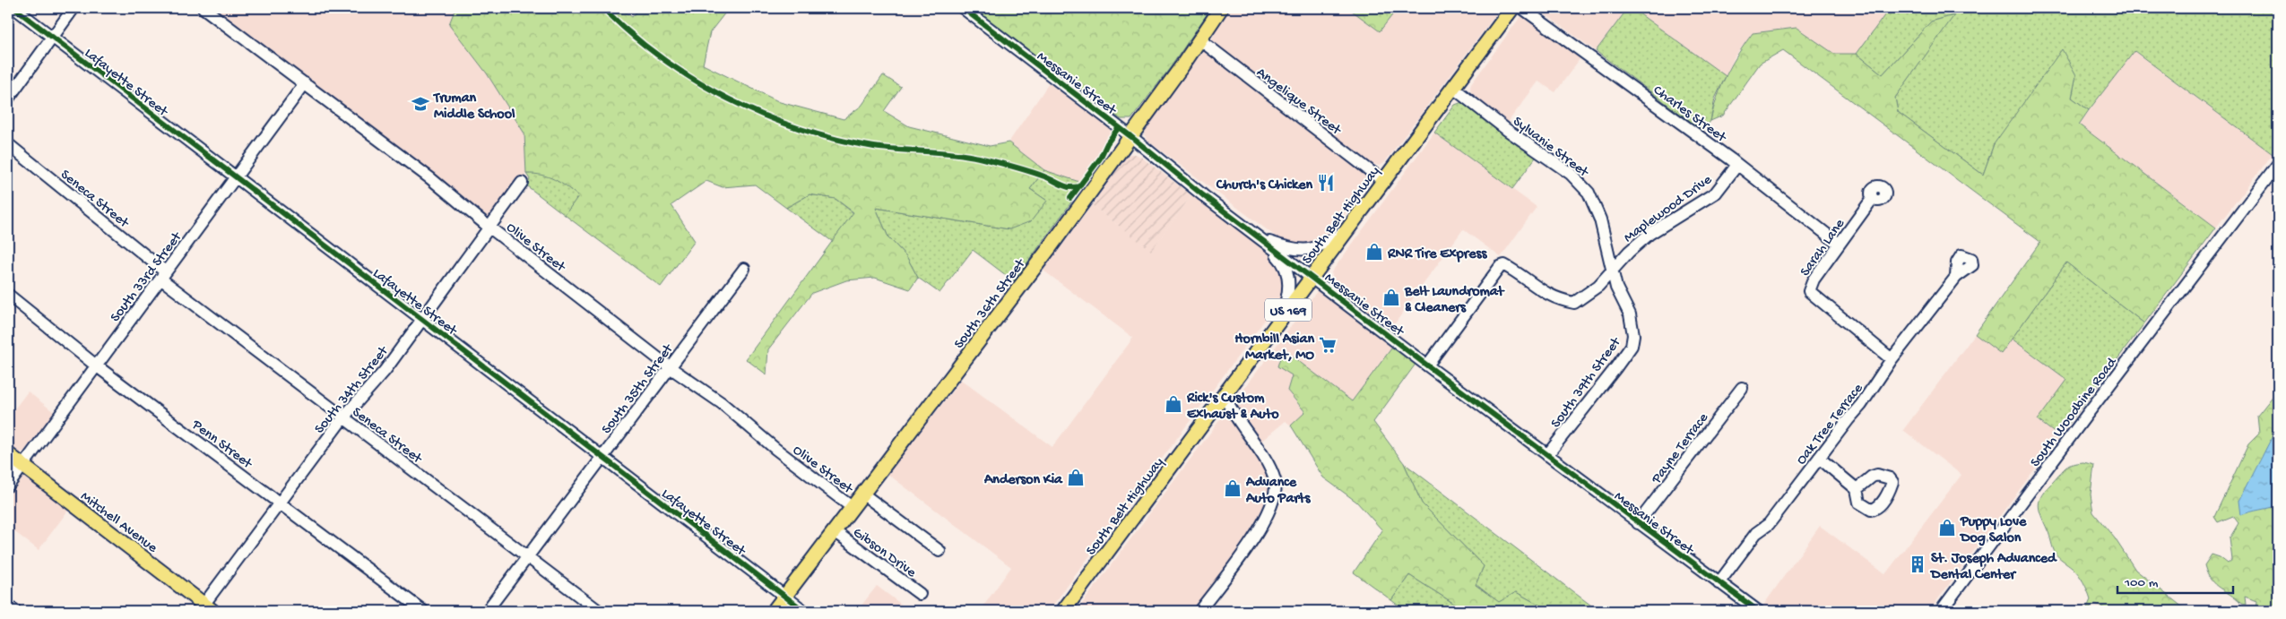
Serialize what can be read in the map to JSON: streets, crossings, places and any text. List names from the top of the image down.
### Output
{
  "streets": {
    "main road": [
      "South Belt Highway",
      "South 36th Street",
      "US 169",
      "Mitchell Avenue"
    ],
    "street": [
      "Lafayette Street",
      "Messanie Street",
      "Angelique Street",
      "Charles Street",
      "Sylvanie Street",
      "Seneca Street",
      "Maplewood Drive",
      "Olive Street",
      "Sarah Lane",
      "South 33rd Street",
      "South 39th Street",
      "South 35th Street",
      "South 34th Street",
      "South Woodbine Road",
      "Oak Tree Terrace",
      "Penn Street",
      "Payne Terrace",
      "Gibson Drive"
    ]
  },
  "crossings": [
    ["Lafayette Street", "South 33rd Street"],
    ["Lafayette Street", "South 36th Street"],
    ["Lafayette Street", "South 35th Street"],
    ["Lafayette Street", "South 34th Street"],
    ["Messanie Street", "Maplewood Drive"],
    ["Messanie Street", "South Belt Highway"],
    ["Messanie Street", "South 36th Street"],
    ["Messanie Street", "South 39th Street"],
    ["Messanie Street", "Oak Tree Terrace"],
    ["Messanie Street", "Payne Terrace"],
    ["Angelique Street", "South Belt Highway"],
    ["Angelique Street", "South 36th Street"],
    ["Charles Street", "Maplewood Drive"],
    ["Charles Street", "Sarah Lane"],
    ["Sylvanie Street", "Maplewood Drive"],
    ["Sylvanie Street", "South Belt Highway"],
    ["Sylvanie Street", "South 39th Street"],
    ["Seneca Street", "South 33rd Street"],
    ["Seneca Street", "South 35th Street"],
    ["Seneca Street", "South 34th Street"],
    ["Maplewood Drive", "South 39th Street"],
    ["Olive Street", "South 33rd Street"],
    ["Olive Street", "South 36th Street"],
    ["Olive Street", "South 35th Street"],
    ["Olive Street", "South 34th Street"],
    ["Sarah Lane", "Oak Tree Terrace"],
    ["South 33rd Street", "Penn Street"],
    ["South 33rd Street", "Mitchell Avenue"],
    ["South 36th Street", "Gibson Drive"],
    ["South 34th Street", "Penn Street"],
    ["South 34th Street", "Mitchell Avenue"]
  ],
  "places": {
    "school or university": ["Truman Middle School"],
    "restaurant": ["Church's Chicken"],
    "shop": [
      "RNR Tire Express",
      "Belt Laundromat & Cleaners",
      "Rick's Custom Exhaust & Auto",
      "Anderson Kia",
      "Advance Auto Parts",
      "Puppy Love Dog Salon"
    ],
    "supermarket": ["Hornbill Asian Market, MO"],
    "building": ["St. Joseph Advanced Dental Center"]
  },
  "scale_bar": "100 m"
}
